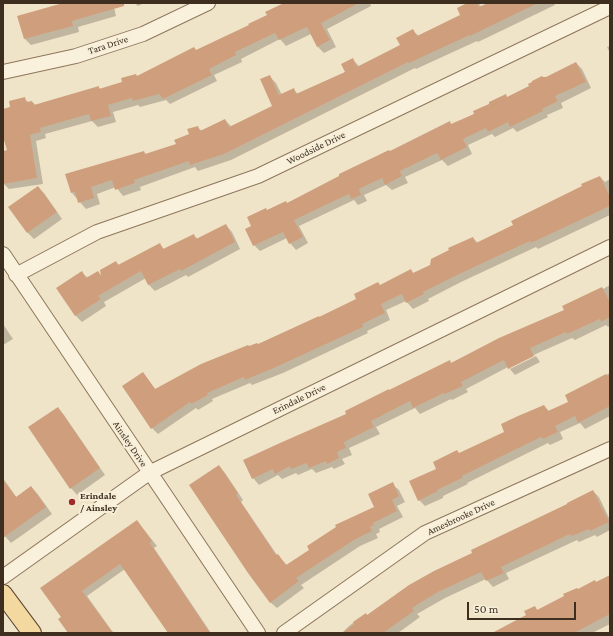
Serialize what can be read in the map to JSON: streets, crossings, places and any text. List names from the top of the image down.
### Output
{
  "streets": {
    "street": [
      "Tara Drive",
      "Woodside Drive",
      "Erindale Drive",
      "Ainsley Drive",
      "Amesbrooke Drive"
    ]
  },
  "crossings": [
    ["Woodside Drive", "Ainsley Drive"],
    ["Erindale Drive", "Ainsley Drive"]
  ],
  "places": ["Erindale / Ainsley"],
  "scale_bar": "50 m"
}
